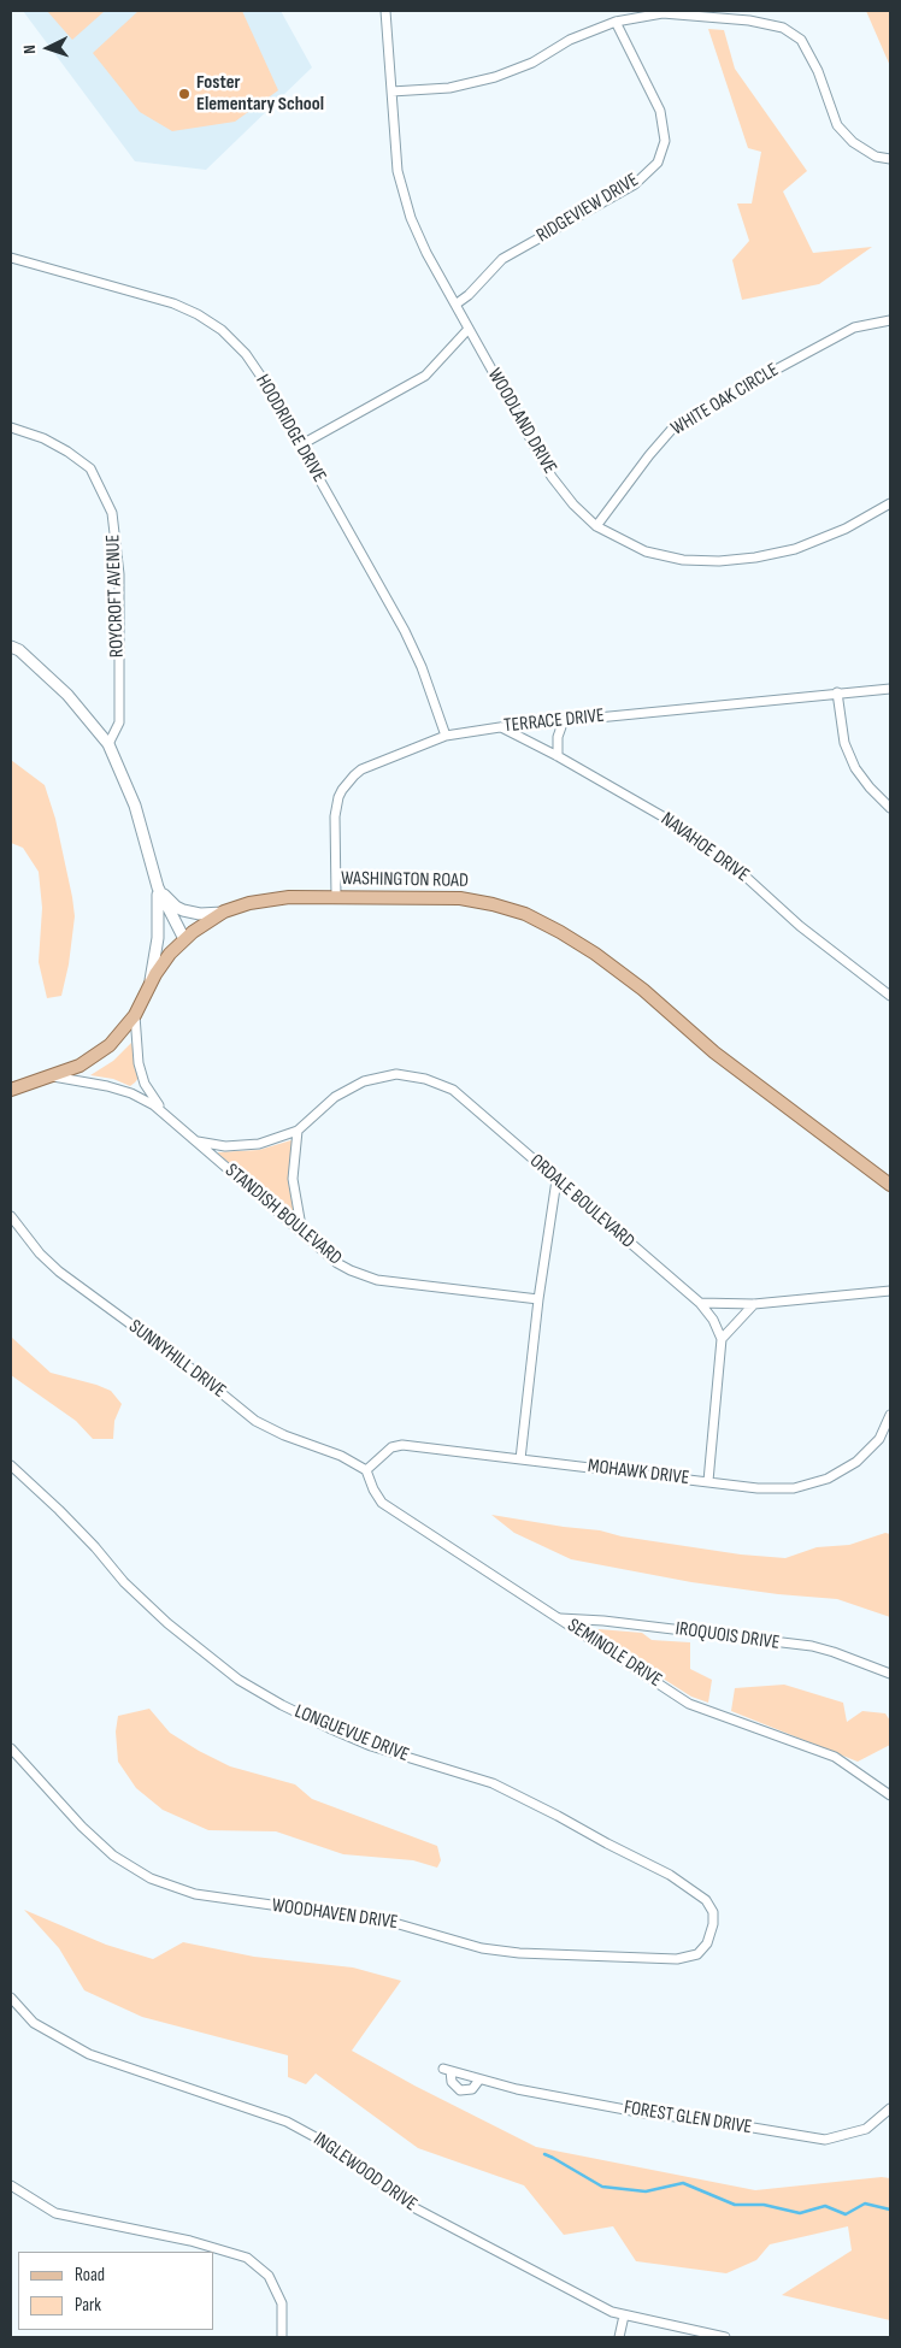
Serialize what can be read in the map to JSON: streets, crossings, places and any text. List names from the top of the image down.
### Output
{
  "streets": {
    "main road": ["WASHINGTON ROAD"],
    "street": [
      "RIDGEVIEW DRIVE",
      "WHITE OAK CIRCLE",
      "WOODLAND DRIVE",
      "HOODRIDGE DRIVE",
      "ROYCROFT AVENUE",
      "TERRACE DRIVE",
      "NAVAHOE DRIVE",
      "ORDALE BOULEVARD",
      "STANDISH BOULEVARD",
      "SUNNYHILL DRIVE",
      "MOHAWK DRIVE",
      "IROQUOIS DRIVE",
      "SEMINOLE DRIVE",
      "LONGUEVUE DRIVE",
      "WOODHAVEN DRIVE",
      "FOREST GLEN DRIVE",
      "INGLEWOOD DRIVE"
    ]
  },
  "crossings": [
    ["RIDGEVIEW DRIVE", "WOODLAND DRIVE"],
    ["WHITE OAK CIRCLE", "WOODLAND DRIVE"],
    ["HOODRIDGE DRIVE", "TERRACE DRIVE"],
    ["TERRACE DRIVE", "NAVAHOE DRIVE"],
    ["TERRACE DRIVE", "WASHINGTON ROAD"],
    ["WASHINGTON ROAD", "STANDISH BOULEVARD"],
    ["ORDALE BOULEVARD", "STANDISH BOULEVARD"],
    ["SUNNYHILL DRIVE", "MOHAWK DRIVE"],
    ["SUNNYHILL DRIVE", "SEMINOLE DRIVE"],
    ["MOHAWK DRIVE", "SEMINOLE DRIVE"],
    ["IROQUOIS DRIVE", "SEMINOLE DRIVE"],
    ["LONGUEVUE DRIVE", "WOODHAVEN DRIVE"]
  ],
  "places": ["Foster Elementary School"],
  "legend": ["Road", "Park"],
  "north": "left"
}
